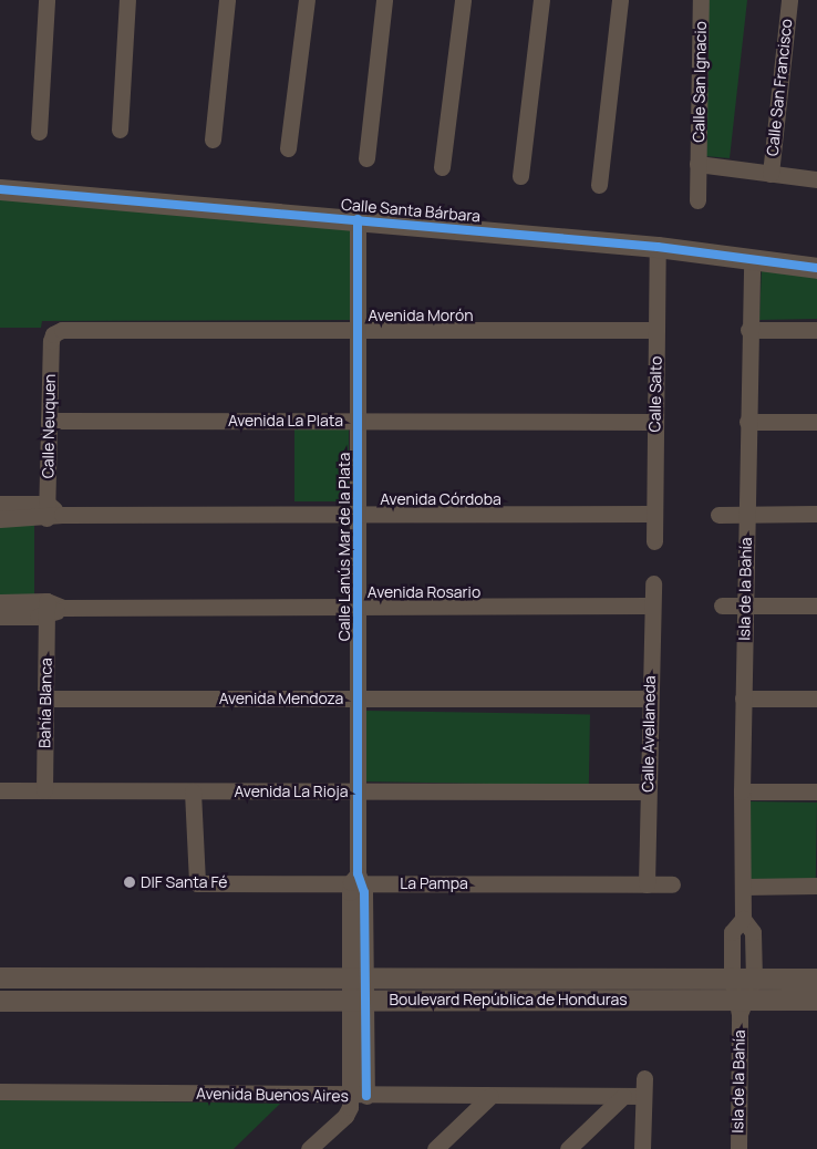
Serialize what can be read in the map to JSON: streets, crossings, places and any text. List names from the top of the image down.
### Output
{
  "streets": {
    "street": [
      "Calle San Ignacio",
      "Calle San Francisco",
      "Calle Santa Bárbara",
      "Avenida Morón",
      "Calle Salto",
      "Avenida La Plata",
      "Calle Neuquen",
      "Avenida Córdoba",
      "Calle Lanús Mar de la Plata",
      "Isla de la Bahía",
      "Avenida Rosario",
      "Avenida Mendoza",
      "Bahía Blanca",
      "Calle Avellaneda",
      "Avenida La Rioja",
      "La Pampa",
      "Boulevard República de Honduras",
      "Avenida Buenos Aires"
    ]
  },
  "crossings": [
    ["Calle San Ignacio", "Calle San Francisco"],
    ["Calle Santa Bárbara", "Calle Salto"],
    ["Calle Santa Bárbara", "Calle Lanús Mar de la Plata"],
    ["Calle Santa Bárbara", "Isla de la Bahía"],
    ["Avenida Morón", "Calle Salto"],
    ["Avenida Morón", "Calle Neuquen"],
    ["Avenida Morón", "Calle Lanús Mar de la Plata"],
    ["Calle Salto", "Avenida La Plata"],
    ["Calle Salto", "Avenida Córdoba"],
    ["Avenida La Plata", "Calle Neuquen"],
    ["Avenida La Plata", "Calle Lanús Mar de la Plata"],
    ["Calle Neuquen", "Avenida Córdoba"],
    ["Avenida Córdoba", "Calle Lanús Mar de la Plata"],
    ["Calle Lanús Mar de la Plata", "Avenida Rosario"],
    ["Calle Lanús Mar de la Plata", "Avenida Mendoza"],
    ["Calle Lanús Mar de la Plata", "Avenida La Rioja"],
    ["Calle Lanús Mar de la Plata", "La Pampa"],
    ["Calle Lanús Mar de la Plata", "Boulevard República de Honduras"],
    ["Calle Lanús Mar de la Plata", "Avenida Buenos Aires"],
    ["Isla de la Bahía", "Boulevard República de Honduras"],
    ["Avenida Rosario", "Bahía Blanca"],
    ["Avenida Rosario", "Calle Avellaneda"],
    ["Avenida Mendoza", "Bahía Blanca"],
    ["Avenida Mendoza", "Calle Avellaneda"],
    ["Bahía Blanca", "Avenida La Rioja"],
    ["Calle Avellaneda", "Avenida La Rioja"],
    ["Calle Avellaneda", "La Pampa"],
    ["Avenida La Rioja", "La Pampa"]
  ],
  "places": ["DIF Santa Fé"]
}
